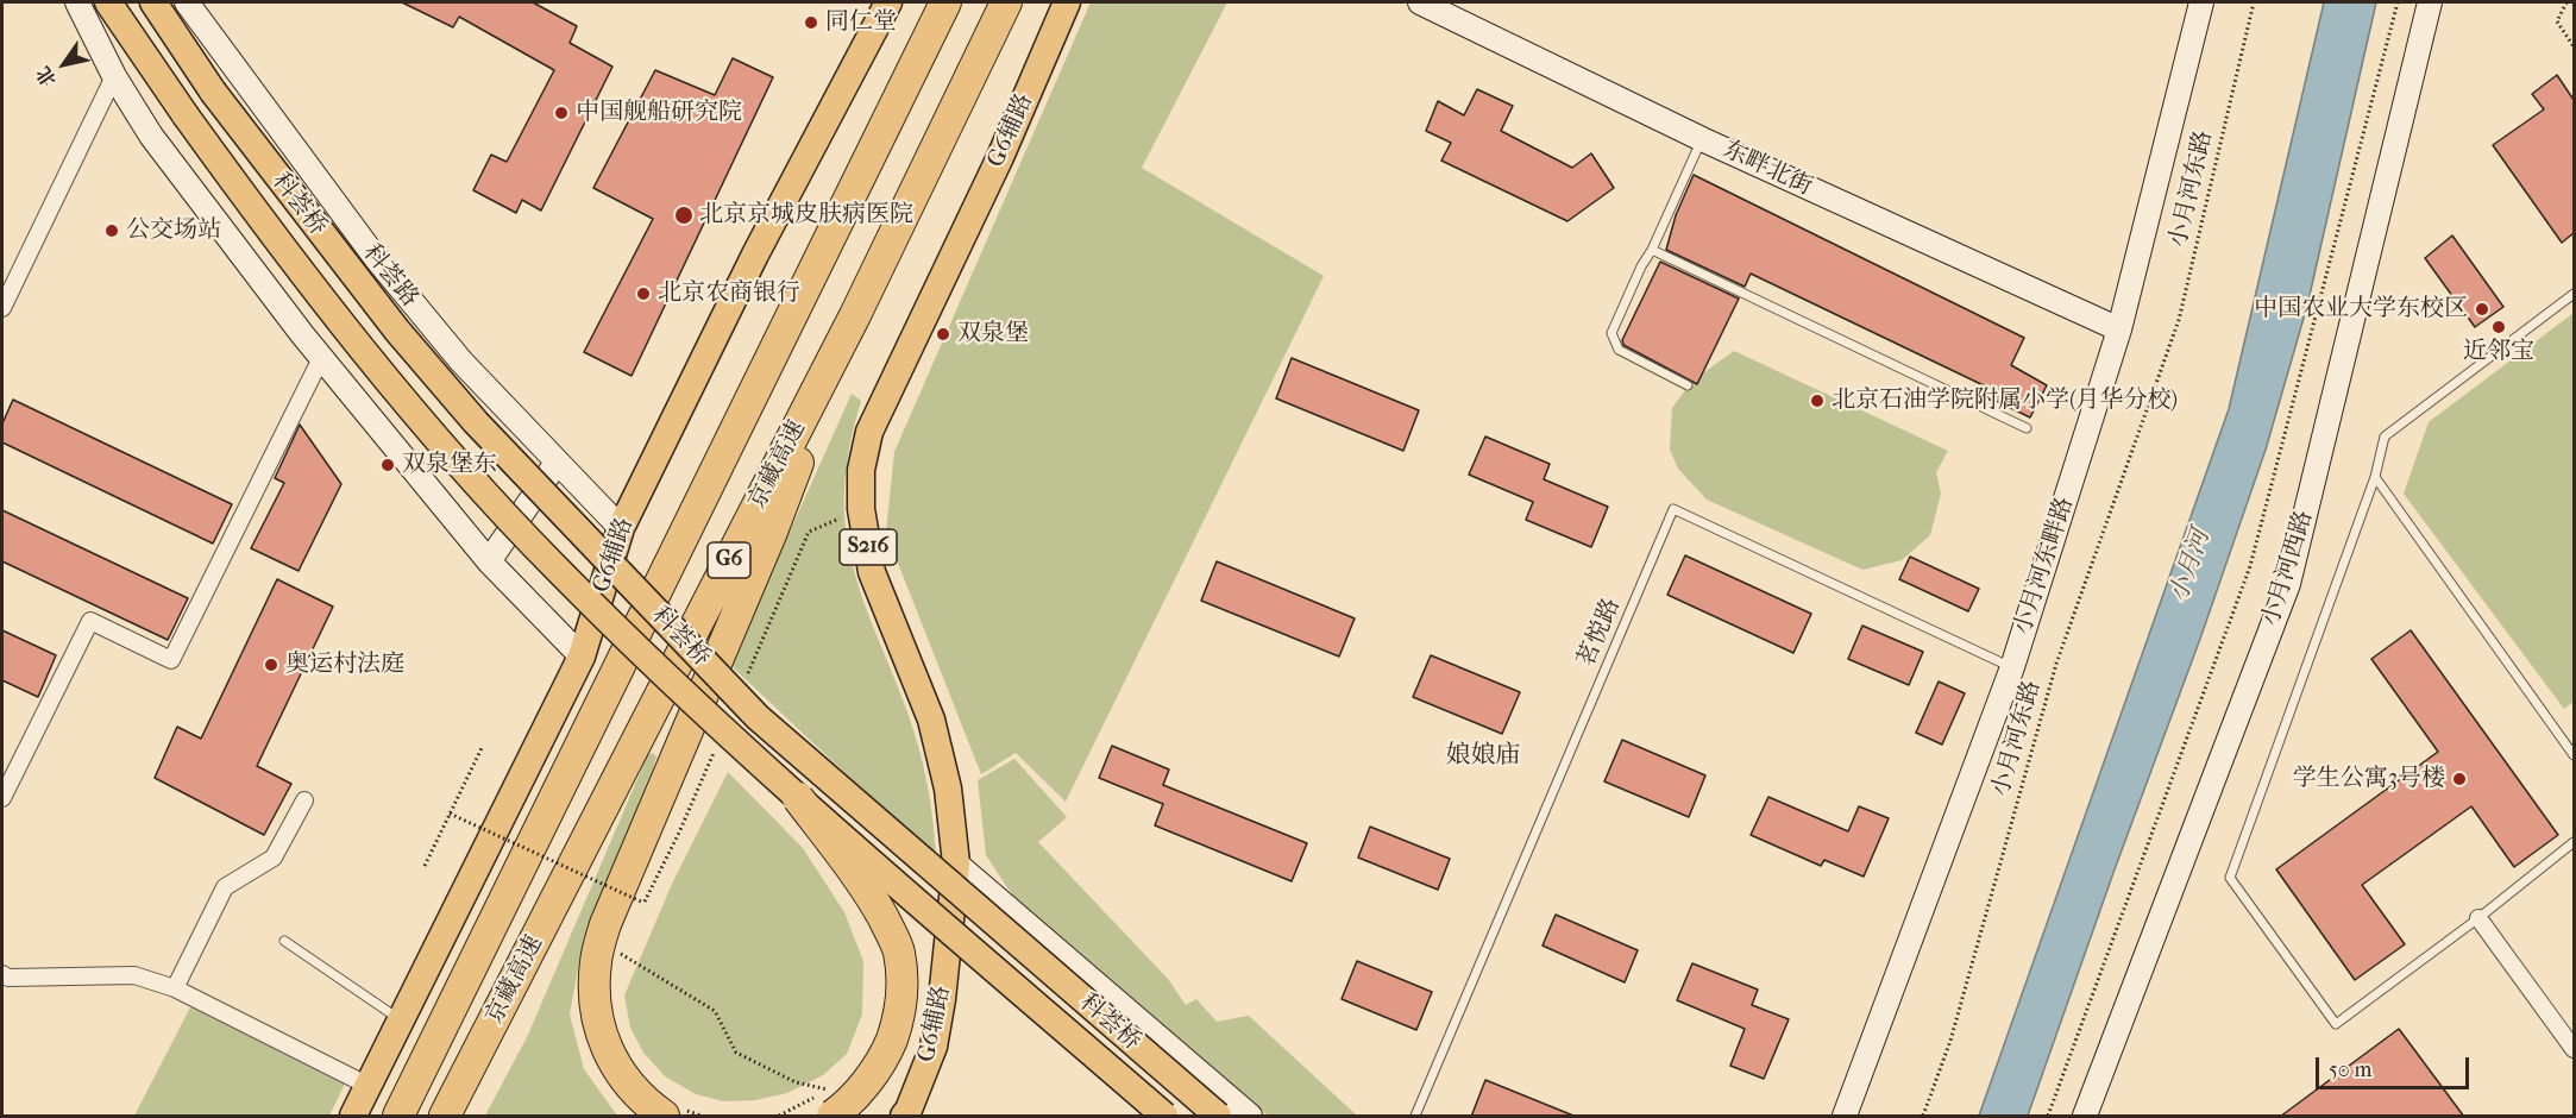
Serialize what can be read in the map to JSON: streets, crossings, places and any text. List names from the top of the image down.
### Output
{
  "streets": {
    "highway": ["京藏高速", "G6"],
    "main road": ["G6辅路", "科荟桥", "S216"],
    "street": [
      "东畔北街",
      "科荟路",
      "小月河东畔路",
      "小月河西路"
    ],
    "lane": ["茗悦路"],
    "path": ["小月河东路"]
  },
  "crossings": [
    ["G6辅路", "科荟路"],
    ["东畔北街", "小月河东畔路"],
    ["小月河东畔路", "茗悦路"]
  ],
  "districts": ["娘娘庙"],
  "water": ["小月河"],
  "places": [
    "同仁堂",
    "中国舰船研究院",
    "北京京城皮肤病医院",
    "公交场站",
    "北京农商银行",
    "中国农业大学东校区",
    "近邻宝",
    "双泉堡",
    "北京石油学院附属小学(月华分校)",
    "双泉堡东",
    "奥运村法庭",
    "学生公寓3号楼"
  ],
  "scale_bar": "50 m",
  "north": "bottom left"
}
